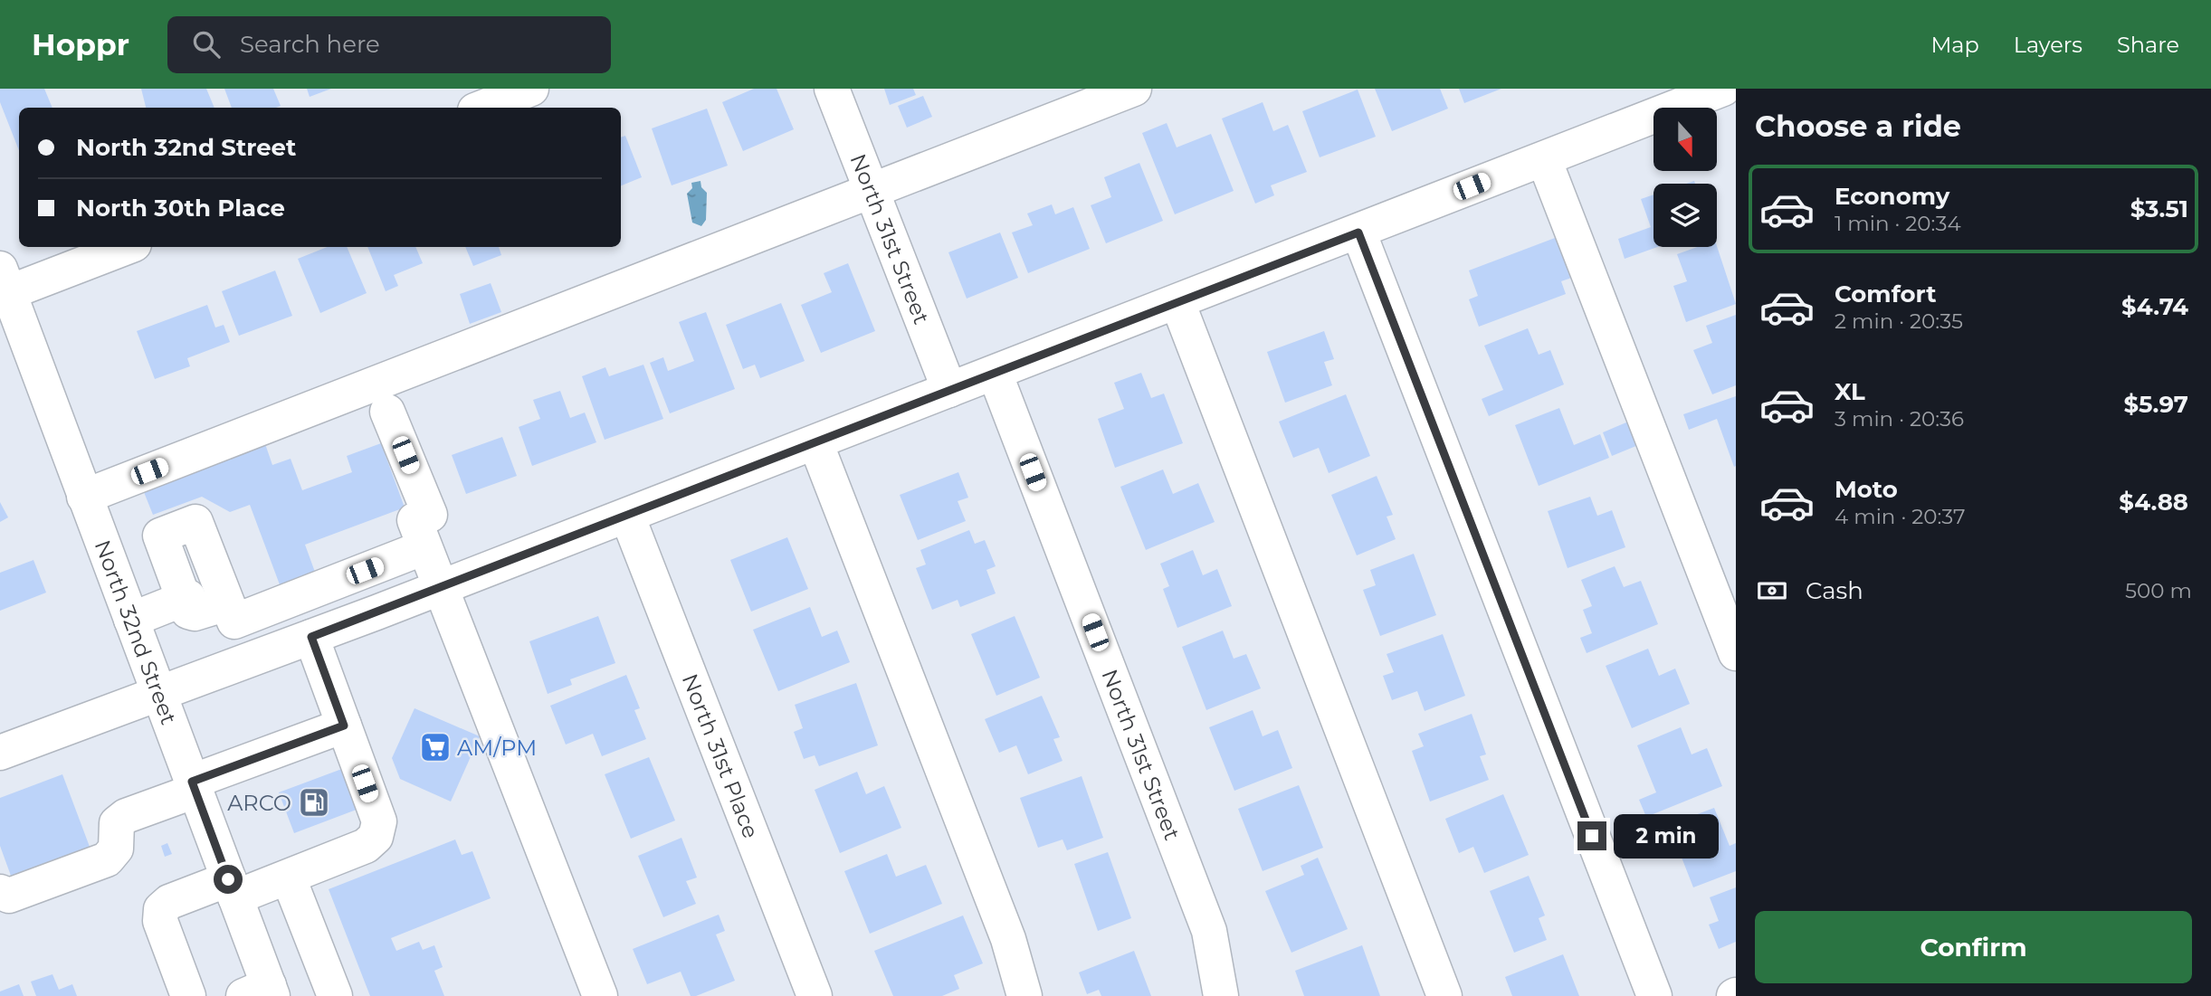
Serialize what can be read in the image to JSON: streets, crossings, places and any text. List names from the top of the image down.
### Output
{
  "streets": {
    "street": ["North 31st Street", "North 32nd Street", "North 31st Place"]
  },
  "places": {
    "supermarket": ["AM/PM"],
    "fuel station": ["ARCO"]
  },
  "north": "bottom",
  "page": {
    "header": "Hoppr",
    "search": "Search here",
    "nav": ["Map", "Layers", "Share"],
    "heading": "Choose a ride",
    "banner": ["North 32nd Street", "North 30th Place"],
    "list": [
      {
        "name": "Economy",
        "note": "1 min · 20:34",
        "value": "$3.51"
      },
      {
        "name": "Comfort",
        "note": "2 min · 20:35",
        "value": "$4.74"
      },
      {
        "name": "XL",
        "note": "3 min · 20:36",
        "value": "$5.97"
      },
      {
        "name": "Moto",
        "note": "4 min · 20:37",
        "value": "$4.88"
      }
    ],
    "pay": ["Cash", "500 m"],
    "bubble": "2 min",
    "buttons": "Confirm"
  }
}
